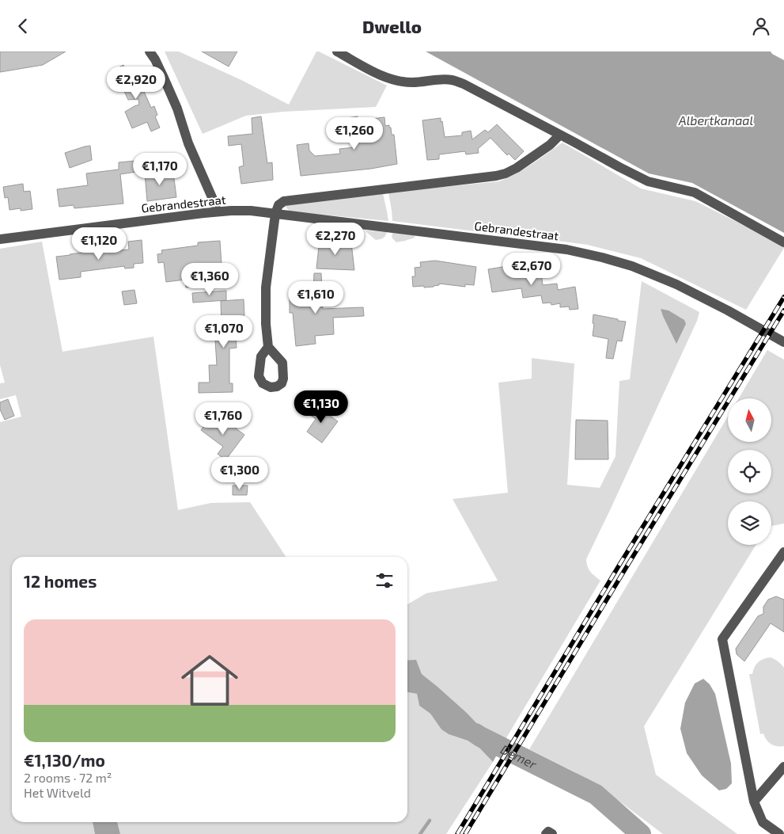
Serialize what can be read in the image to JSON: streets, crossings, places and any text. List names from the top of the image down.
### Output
{
  "streets": {
    "street": ["Gebrandestraat"]
  },
  "water": ["Albertkanaal", "Demer"],
  "north": "top",
  "page": {
    "header": "Dwello",
    "price": [
      "€2,920",
      "€1,260",
      "€1,170",
      "€2,270",
      "€1,120",
      "€2,670",
      "€1,360",
      "€1,610",
      "€1,070",
      "€1,130",
      "€1,760",
      "€1,300"
    ],
    "heading": "12 homes",
    "list": [
      {
        "name": "€1,130/mo",
        "note": "2 rooms · 72 m² · Het Witveld"
      }
    ]
  }
}
